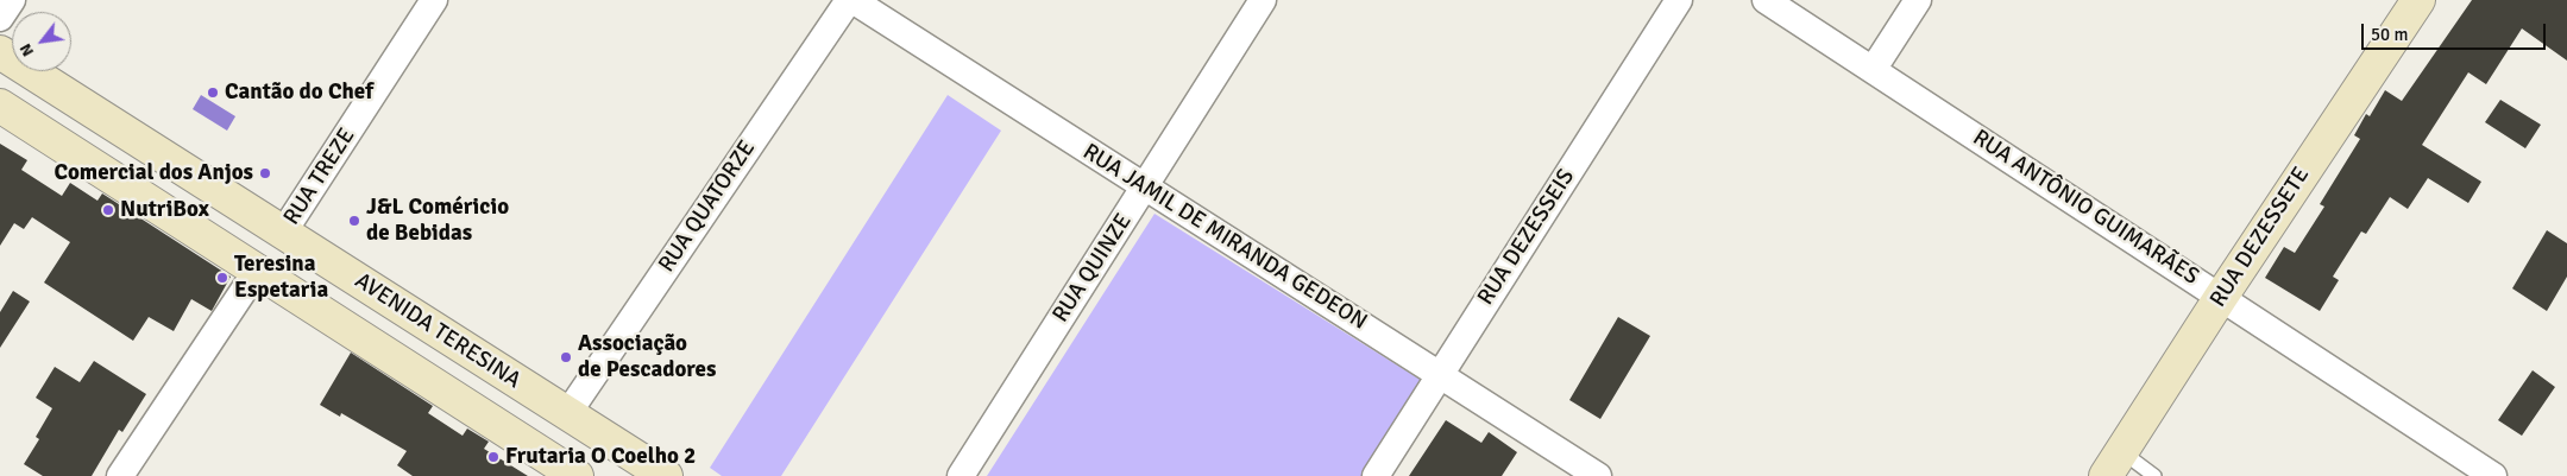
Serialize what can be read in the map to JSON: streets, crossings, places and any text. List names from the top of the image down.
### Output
{
  "streets": {
    "main road": ["RUA DEZESSETE", "AVENIDA TERESINA"],
    "street": [
      "RUA TREZE",
      "RUA QUATORZE",
      "RUA ANTÔNIO GUIMARÃES",
      "RUA JAMIL DE MIRANDA GEDEON",
      "RUA DEZESSEIS",
      "RUA QUINZE"
    ]
  },
  "crossings": [
    ["RUA TREZE", "AVENIDA TERESINA"],
    ["RUA QUATORZE", "RUA JAMIL DE MIRANDA GEDEON"],
    ["RUA QUATORZE", "AVENIDA TERESINA"],
    ["RUA ANTÔNIO GUIMARÃES", "RUA DEZESSETE"],
    ["RUA JAMIL DE MIRANDA GEDEON", "RUA DEZESSEIS"],
    ["RUA JAMIL DE MIRANDA GEDEON", "RUA QUINZE"]
  ],
  "places": [
    "Cantão do Chef",
    "Comercial dos Anjos",
    "NutriBox",
    "J&L Coméricio de Bebidas",
    "Teresina Espetaria",
    "Associação de Pescadores",
    "Frutaria O Coelho 2"
  ],
  "scale_bar": "50 m",
  "north": "bottom left"
}
